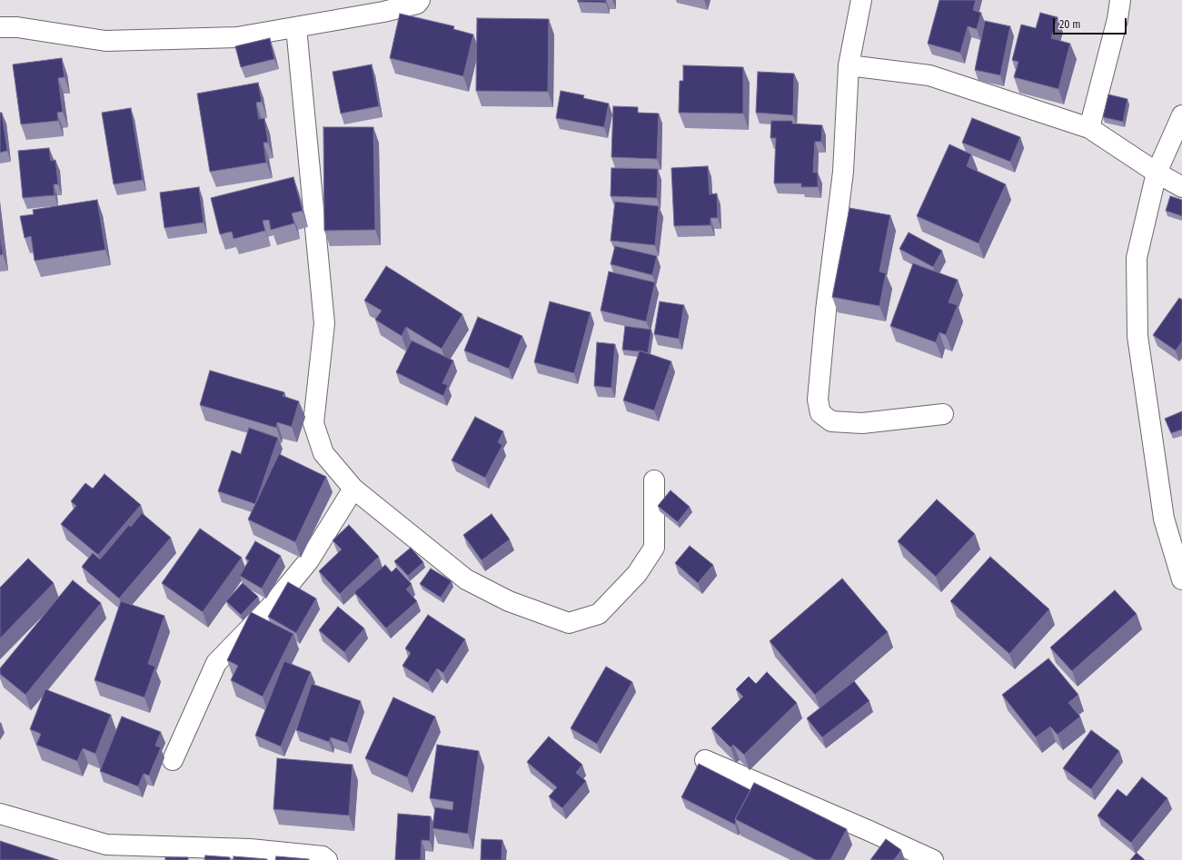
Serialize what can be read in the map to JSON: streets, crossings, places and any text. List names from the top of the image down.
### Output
{
  "scale_bar": "20 m"
}
